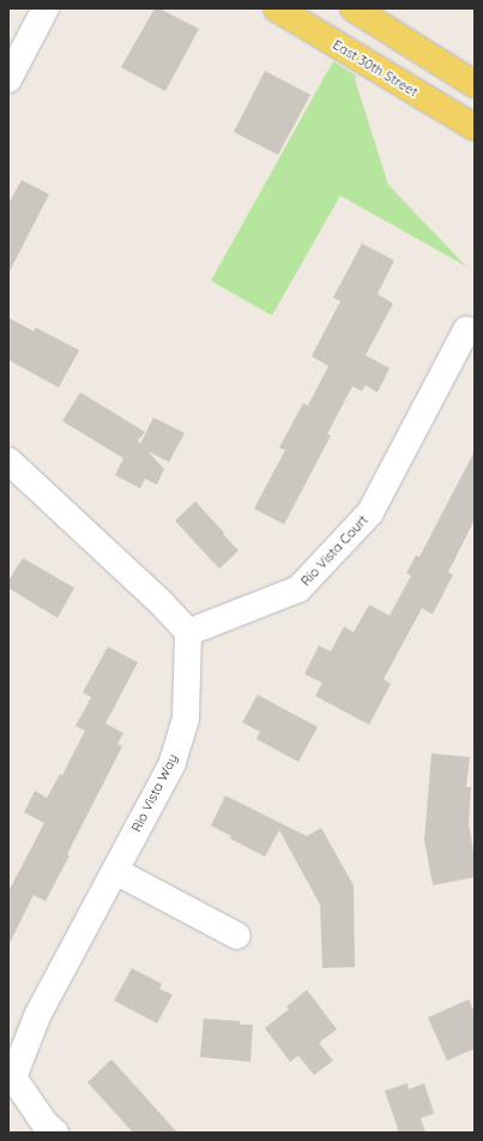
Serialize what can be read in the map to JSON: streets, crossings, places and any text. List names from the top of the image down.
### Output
{
  "streets": {
    "main road": ["East 30th Street"],
    "street": ["Rio Vista Court", "Rio Vista Way"]
  },
  "crossings": [
    ["Rio Vista Court", "Rio Vista Way"]
  ]
}
